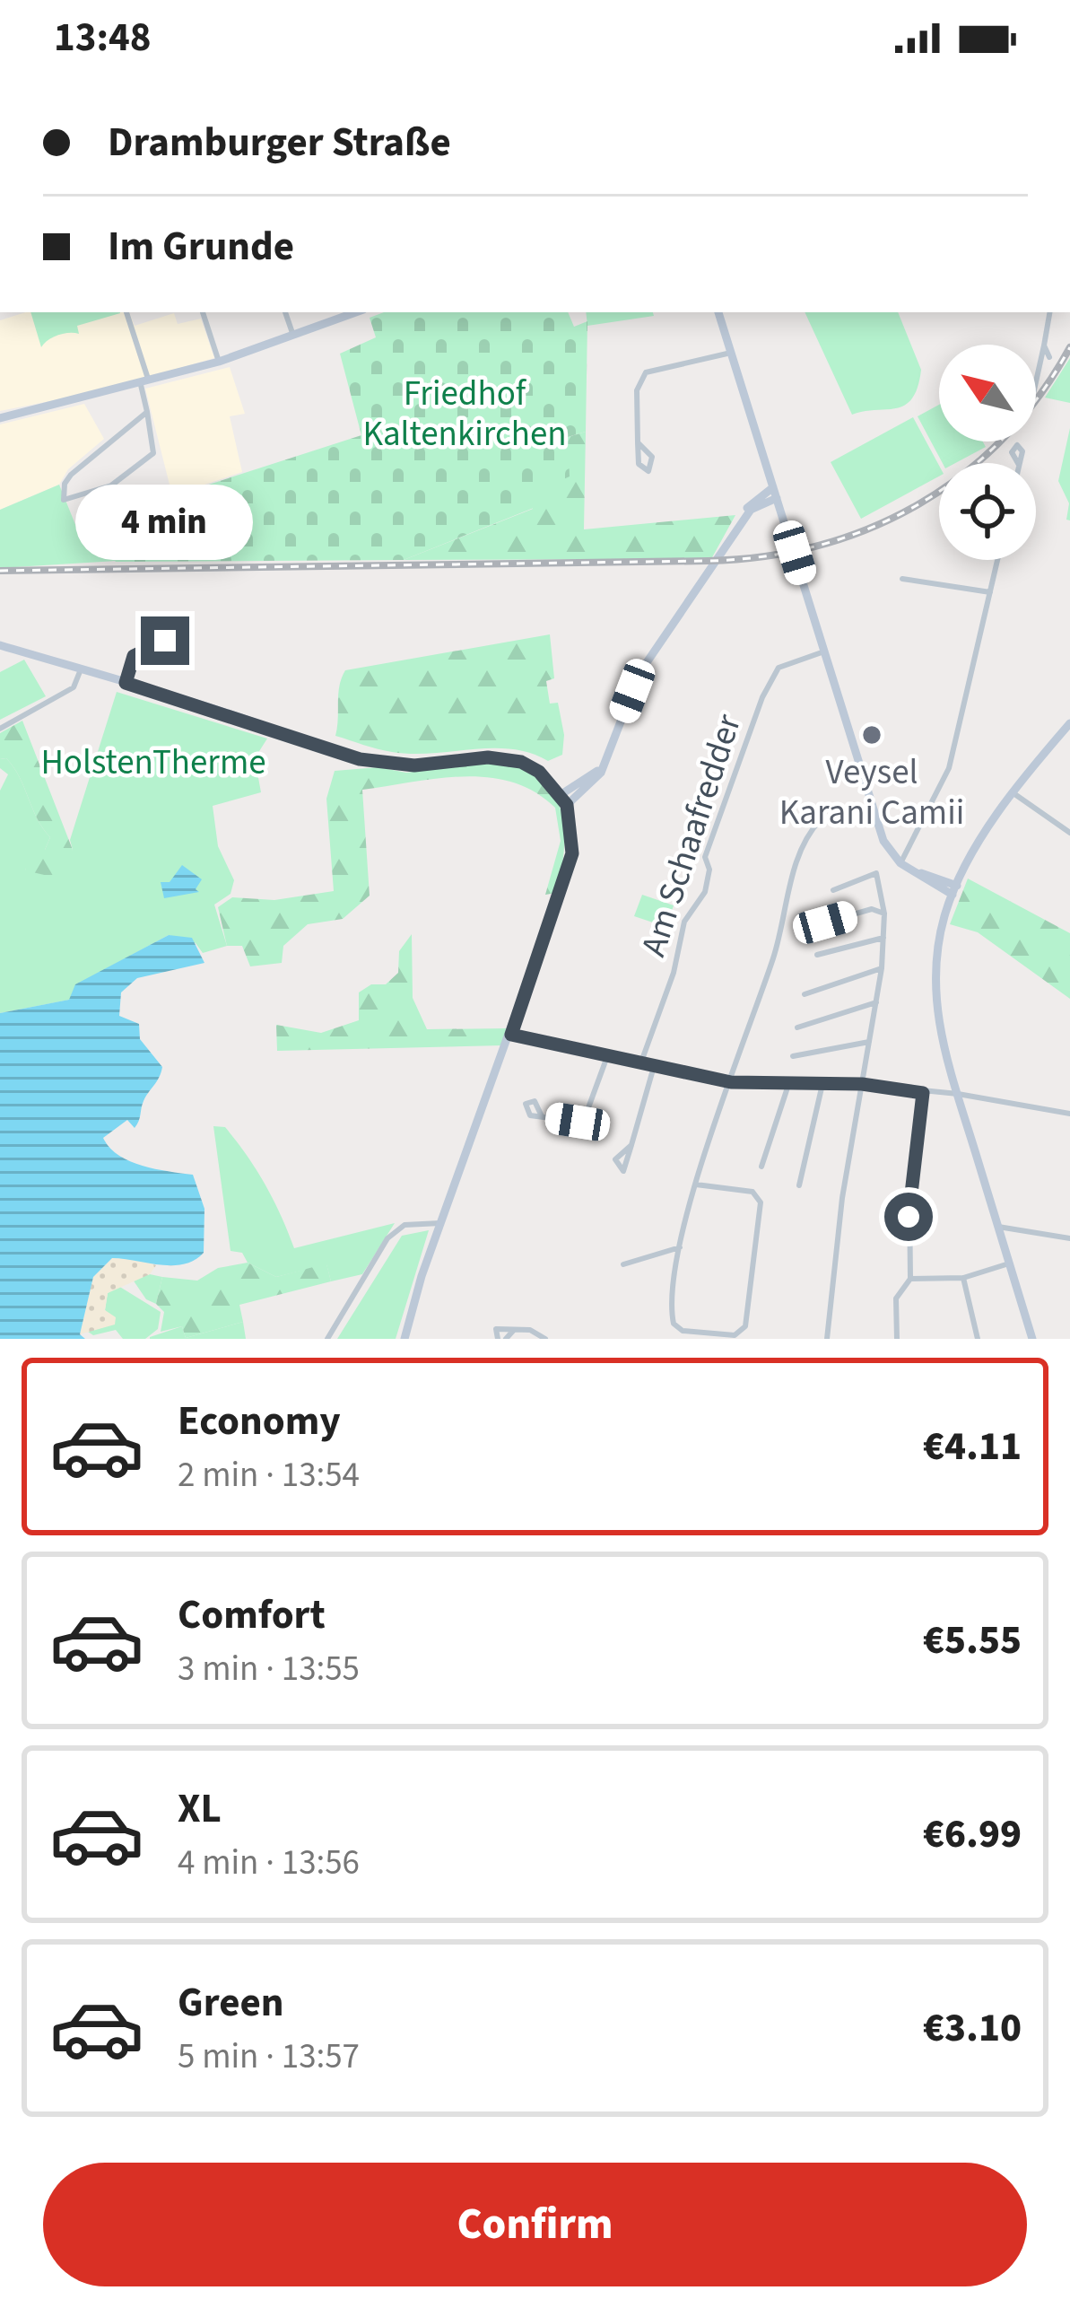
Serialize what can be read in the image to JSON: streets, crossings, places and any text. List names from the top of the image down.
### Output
{
  "streets": {
    "street": ["Am Schaafredder"]
  },
  "parks": ["Friedhof Kaltenkirchen", "HolstenTherme"],
  "places": ["Veysel Karani Camii"],
  "north": "top left",
  "page": {
    "status": "13:48",
    "banner": ["Dramburger Straße", "Im Grunde"],
    "bubble": "4 min",
    "list": [
      {
        "name": "Economy",
        "note": "2 min · 13:54",
        "value": "€4.11"
      },
      {
        "name": "Comfort",
        "note": "3 min · 13:55",
        "value": "€5.55"
      },
      {
        "name": "XL",
        "note": "4 min · 13:56",
        "value": "€6.99"
      },
      {
        "name": "Green",
        "note": "5 min · 13:57",
        "value": "€3.10"
      }
    ],
    "buttons": "Confirm"
  }
}
